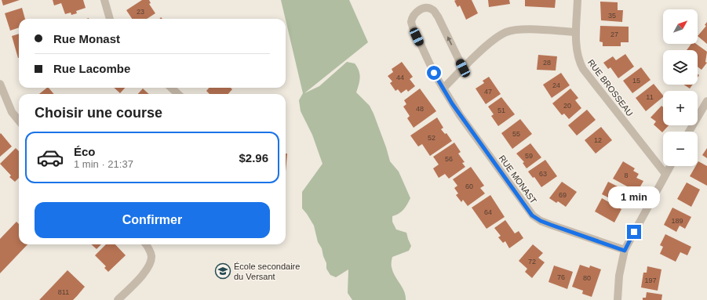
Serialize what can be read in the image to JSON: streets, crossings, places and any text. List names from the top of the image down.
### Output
{
  "streets": {
    "street": ["RUE BROSSEAU", "RUE MONAST"]
  },
  "places": {
    "school or university": ["École secondaire du Versant"]
  },
  "house_numbers": [
    "23",
    "35",
    "27",
    "28",
    "44",
    "15",
    "24",
    "47",
    "11",
    "20",
    "48",
    "51",
    "55",
    "52",
    "12",
    "59",
    "56",
    "63",
    "8",
    "60",
    "69",
    "64",
    "189",
    "72",
    "76",
    "80",
    "197",
    "811"
  ],
  "north": "top right",
  "page": {
    "map_buttons": ["+", "−"],
    "banner": ["Rue Monast", "Rue Lacombe"],
    "heading": "Choisir une course",
    "list": [
      {
        "name": "Éco",
        "note": "1 min · 21:37",
        "value": "$2.96"
      }
    ],
    "bubble": "1 min",
    "buttons": "Confirmer"
  }
}
